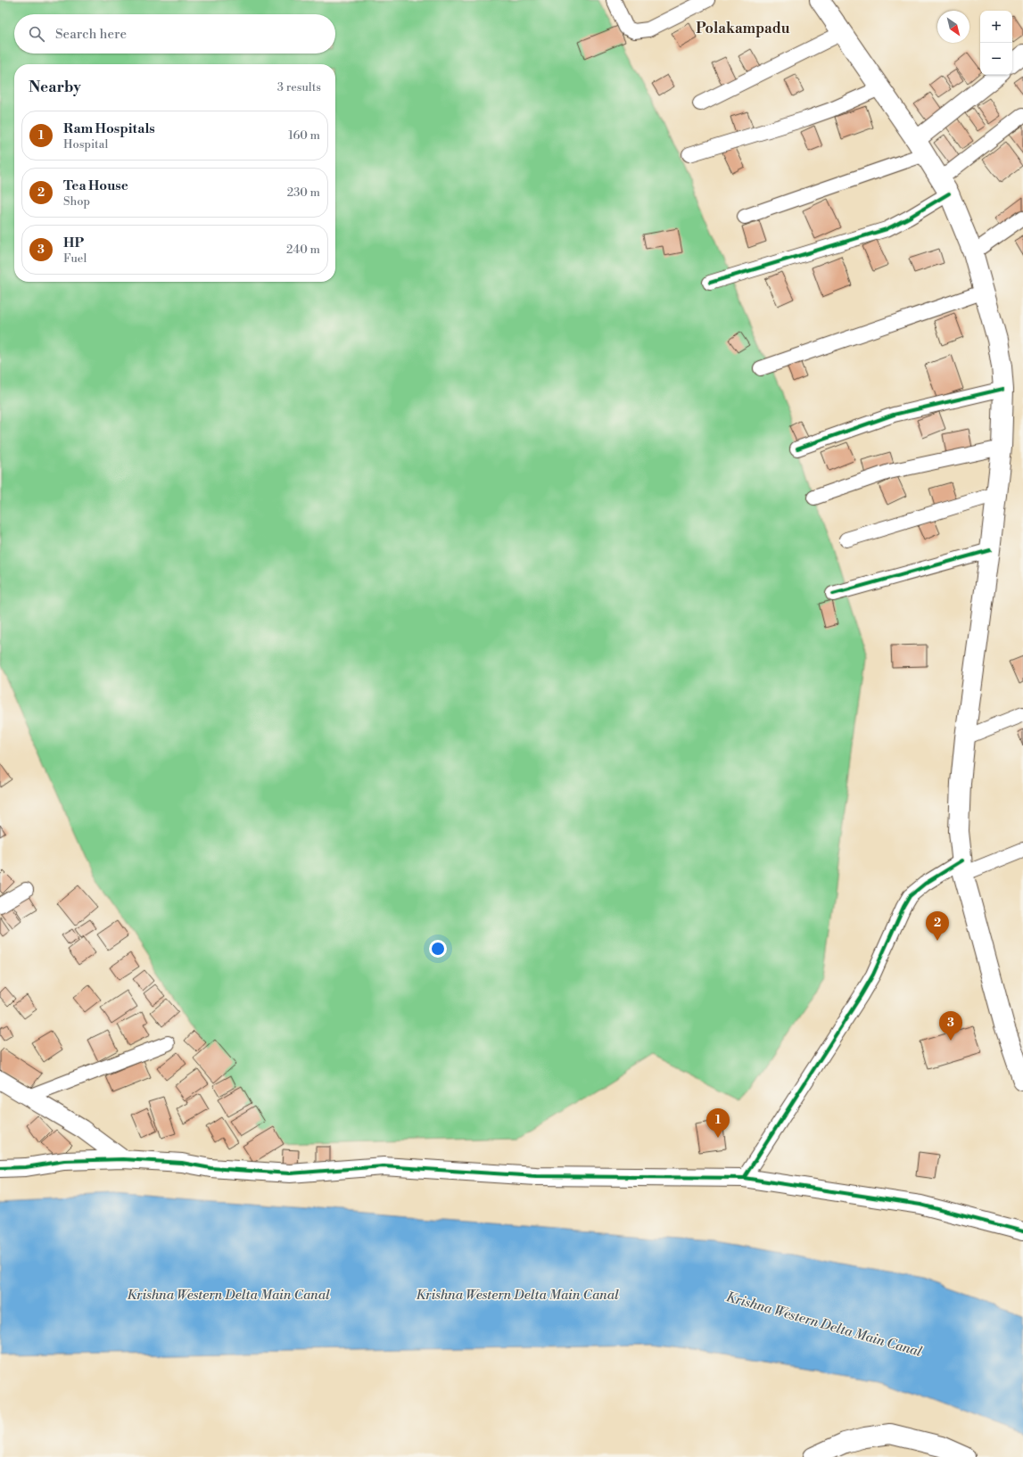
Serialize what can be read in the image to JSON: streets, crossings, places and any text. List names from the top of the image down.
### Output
{
  "districts": ["Polakampadu"],
  "water": ["Krishna Western Delta Main Canal"],
  "north": "bottom right",
  "page": {
    "map_buttons": ["+", "−"],
    "search": "Search here",
    "heading": ["Nearby", "3 results"],
    "list": [
      {
        "mark": "1",
        "name": "Ram Hospitals",
        "note": "Hospital",
        "value": "160 m"
      },
      {
        "mark": "2",
        "name": "Tea House",
        "note": "Shop",
        "value": "230 m"
      },
      {
        "mark": "3",
        "name": "HP",
        "note": "Fuel",
        "value": "240 m"
      }
    ],
    "pins": ["2", "3", "1"]
  }
}
